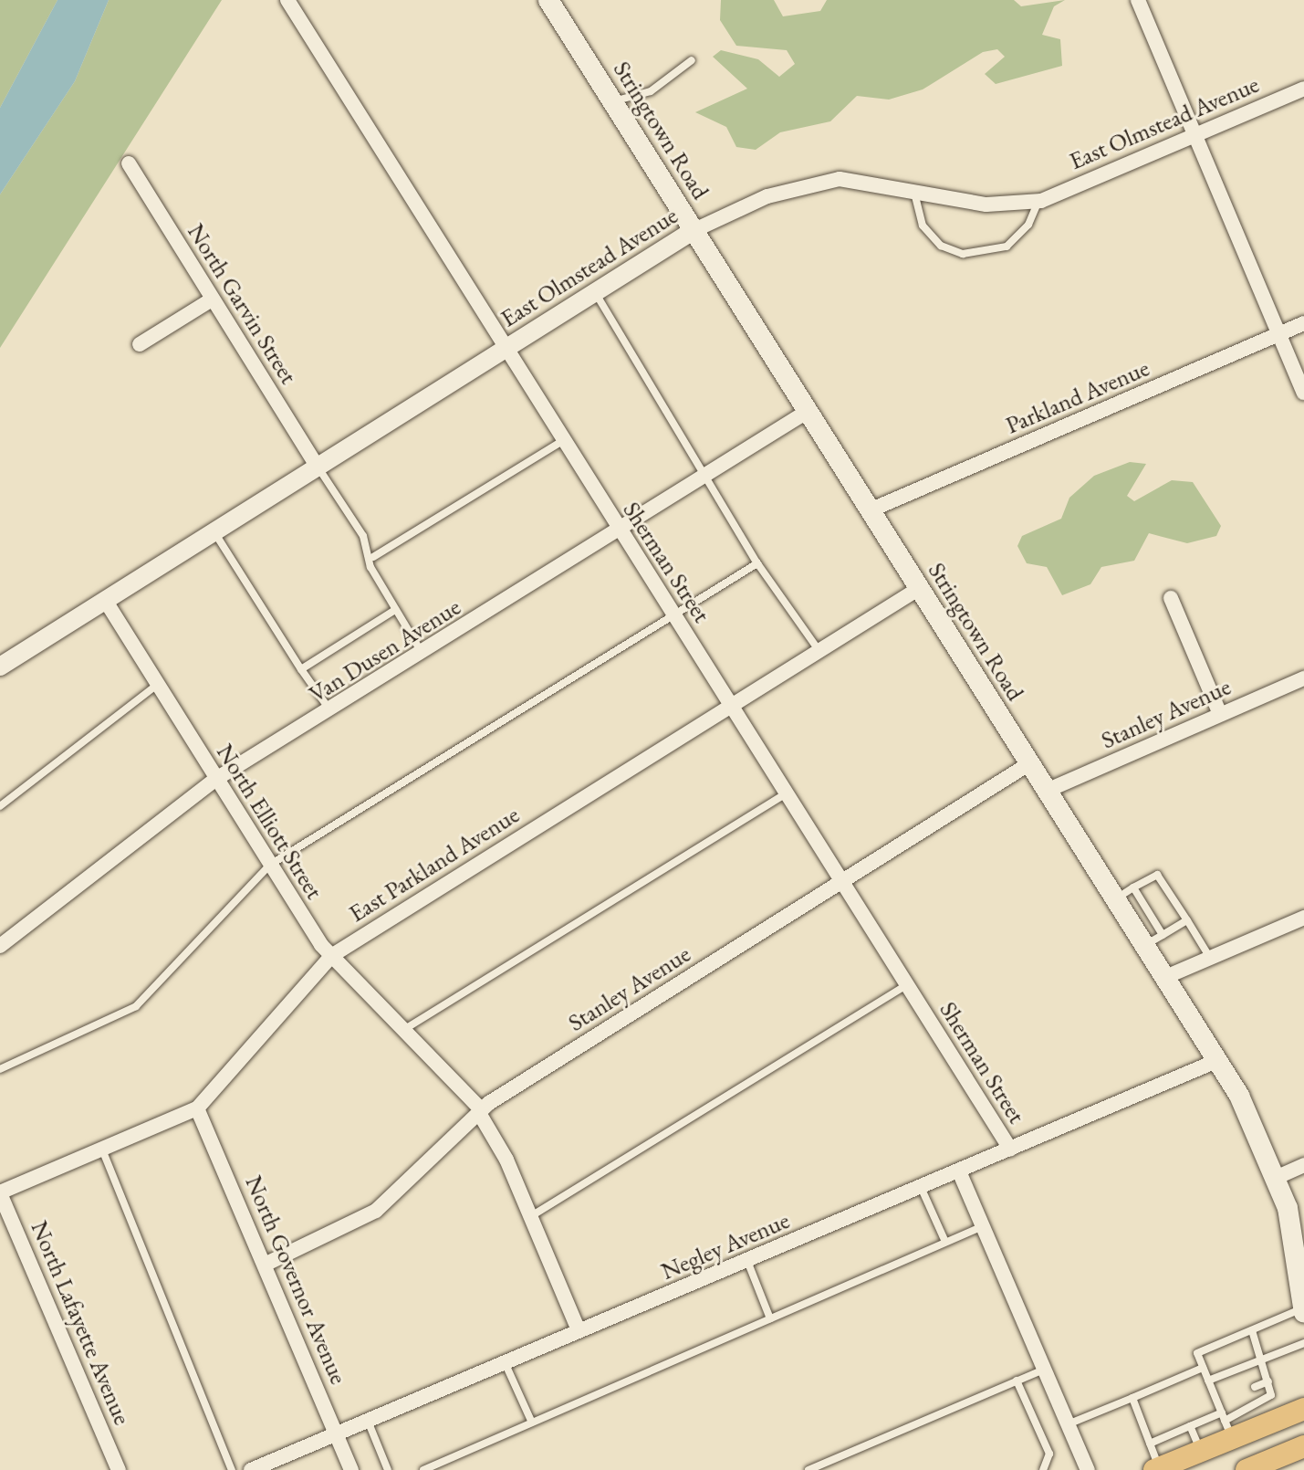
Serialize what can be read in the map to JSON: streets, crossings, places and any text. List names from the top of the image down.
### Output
{
  "streets": {
    "main road": ["Stringtown Road"],
    "street": [
      "East Olmstead Avenue",
      "North Garvin Street",
      "Parkland Avenue",
      "Sherman Street",
      "Van Dusen Avenue",
      "Stanley Avenue",
      "North Elliott Street",
      "East Parkland Avenue",
      "Negley Avenue",
      "North Governor Avenue",
      "North Lafayette Avenue"
    ]
  },
  "crossings": [
    ["East Olmstead Avenue", "Stringtown Road"],
    ["East Olmstead Avenue", "North Garvin Street"],
    ["East Olmstead Avenue", "Sherman Street"],
    ["East Olmstead Avenue", "North Elliott Street"],
    ["Stringtown Road", "Parkland Avenue"],
    ["Stringtown Road", "Van Dusen Avenue"],
    ["Stringtown Road", "Stanley Avenue"],
    ["Stringtown Road", "East Parkland Avenue"],
    ["Stringtown Road", "Negley Avenue"],
    ["Sherman Street", "Van Dusen Avenue"],
    ["Sherman Street", "Stanley Avenue"],
    ["Sherman Street", "East Parkland Avenue"],
    ["Sherman Street", "Negley Avenue"],
    ["Van Dusen Avenue", "North Elliott Street"],
    ["Stanley Avenue", "North Elliott Street"],
    ["Stanley Avenue", "North Governor Avenue"],
    ["North Elliott Street", "East Parkland Avenue"],
    ["North Elliott Street", "Negley Avenue"],
    ["East Parkland Avenue", "North Governor Avenue"],
    ["East Parkland Avenue", "North Lafayette Avenue"],
    ["Negley Avenue", "North Governor Avenue"]
  ]
}
